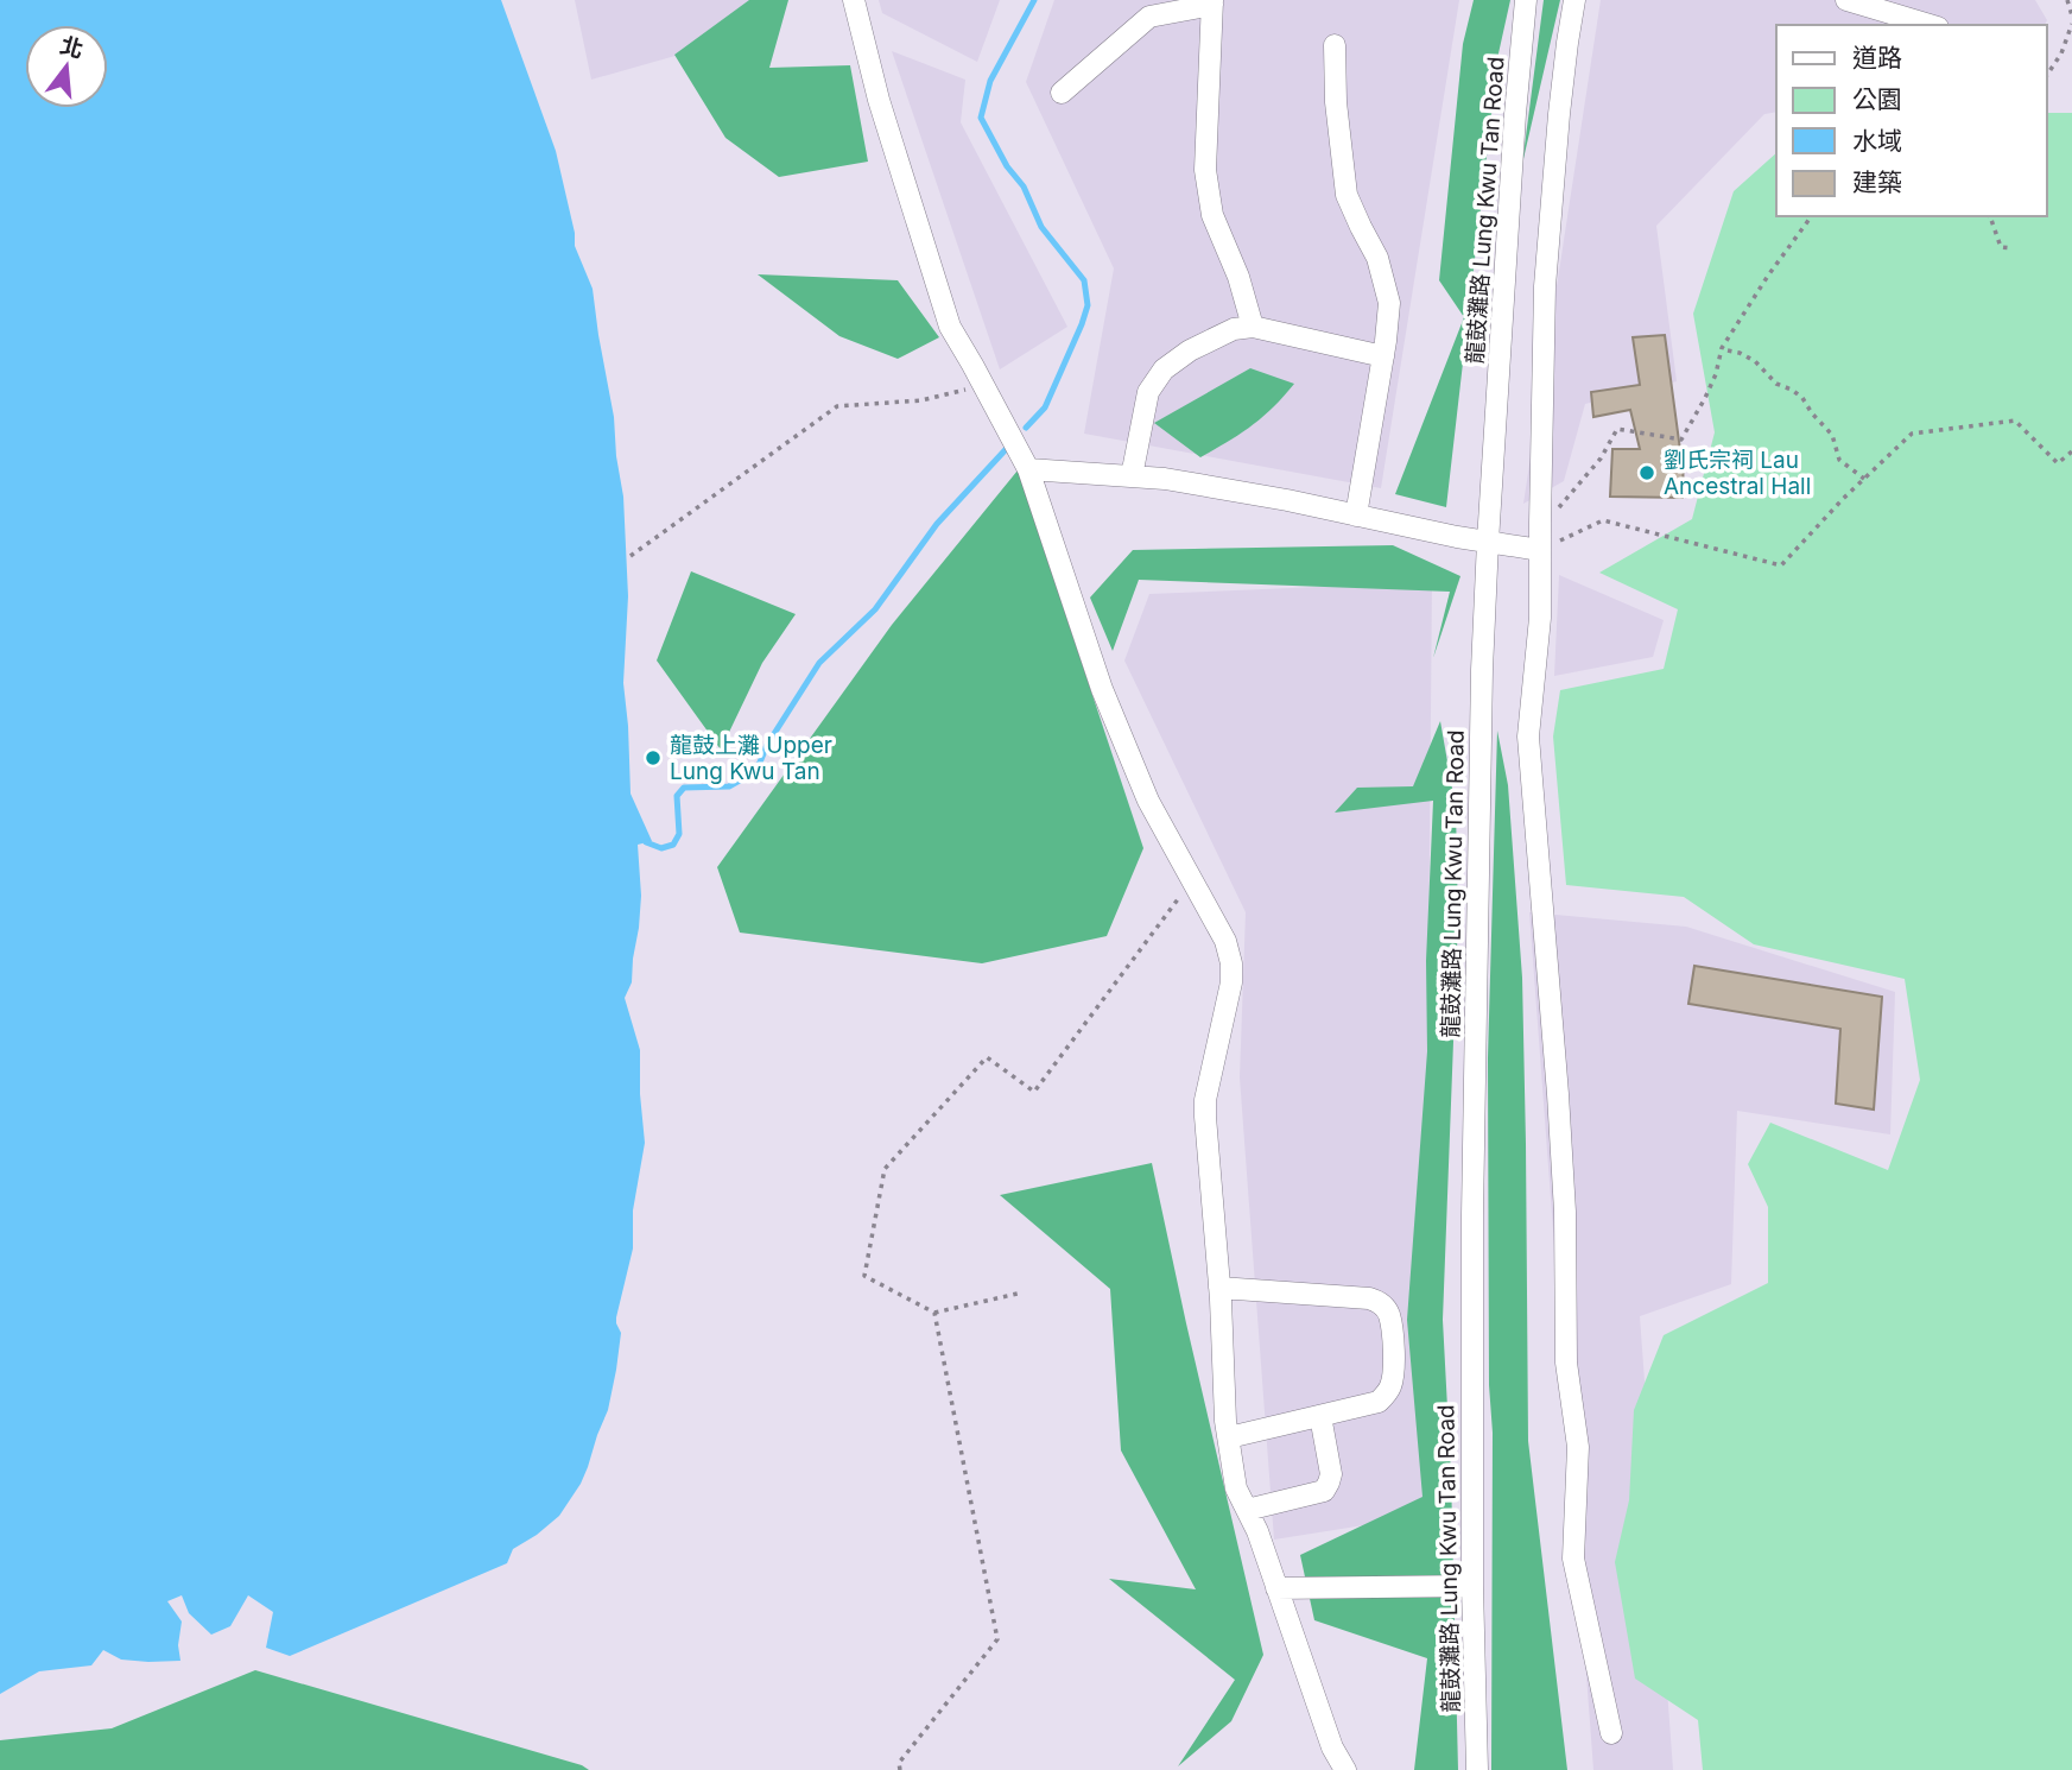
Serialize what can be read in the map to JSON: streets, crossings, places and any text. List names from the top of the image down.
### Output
{
  "streets": {
    "street": ["龍鼓灘路 Lung Kwu Tan Road"]
  },
  "places": ["劉氏宗祠 Lau Ancestral Hall", "龍鼓上灘 Upper Lung Kwu Tan"],
  "legend": [
    "道路",
    "公園",
    "水域",
    "建築"
  ],
  "north": "top"
}
